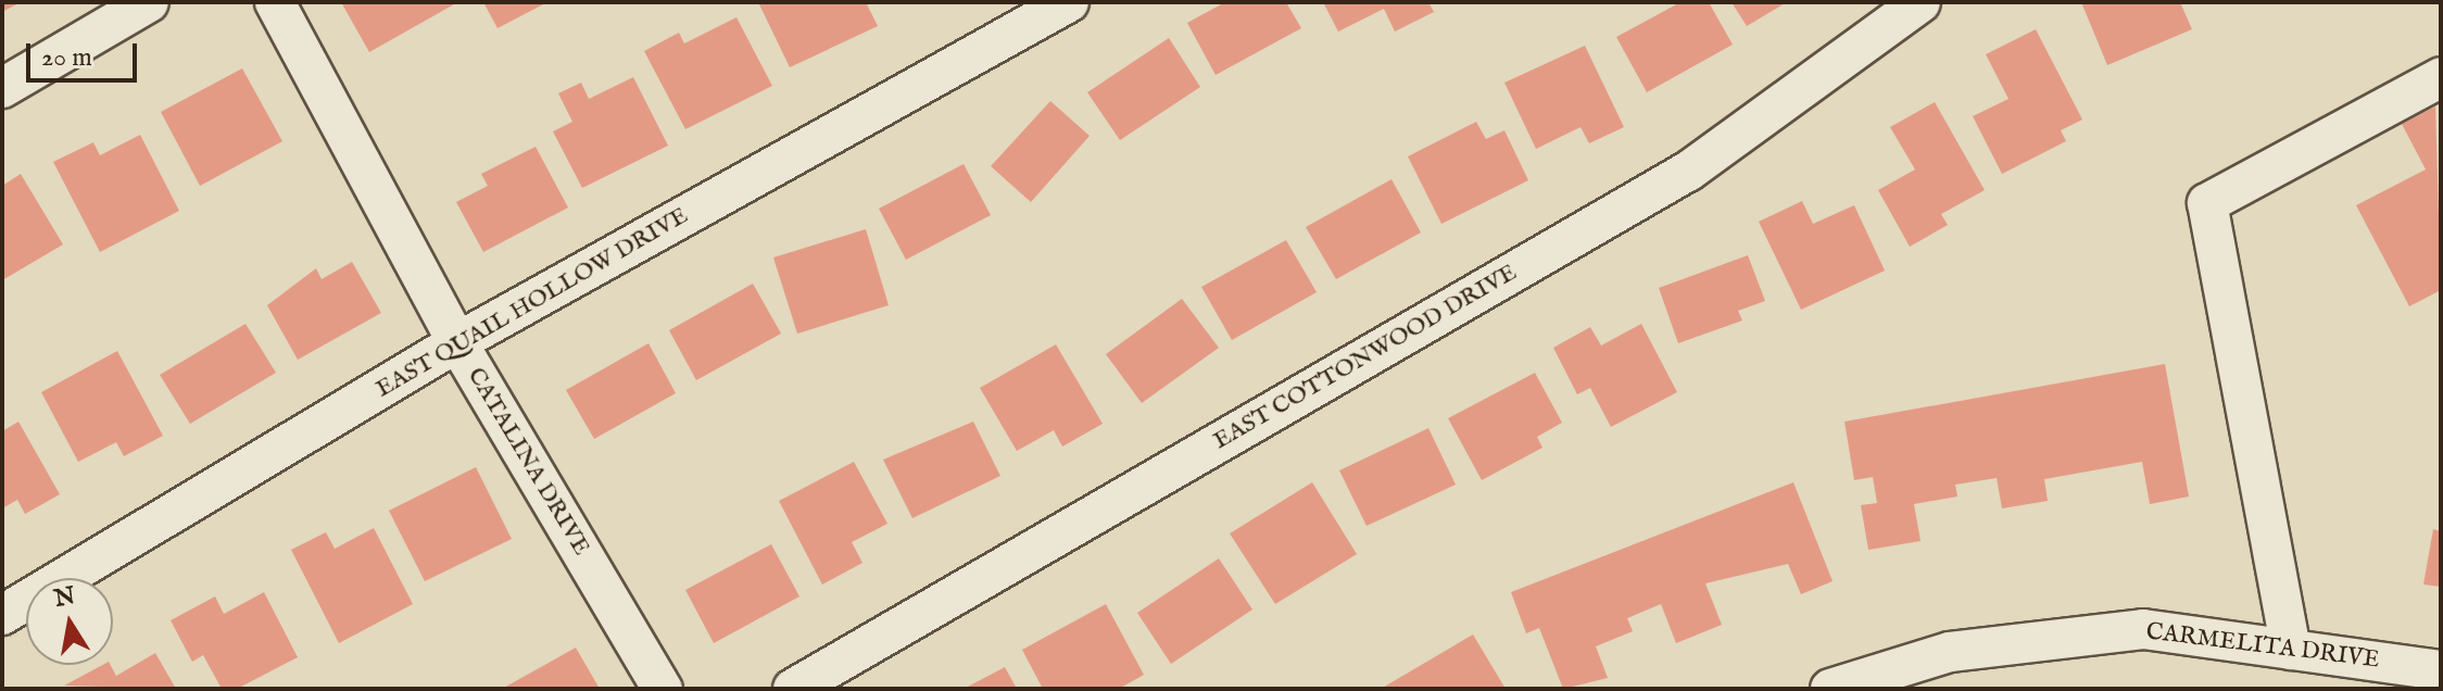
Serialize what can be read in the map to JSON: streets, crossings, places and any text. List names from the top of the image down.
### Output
{
  "streets": {
    "street": [
      "EAST QUAIL HOLLOW DRIVE",
      "EAST COTTONWOOD DRIVE",
      "CATALINA DRIVE",
      "CARMELITA DRIVE"
    ]
  },
  "crossings": [
    ["EAST QUAIL HOLLOW DRIVE", "CATALINA DRIVE"]
  ],
  "scale_bar": "20 m",
  "north": "top"
}
